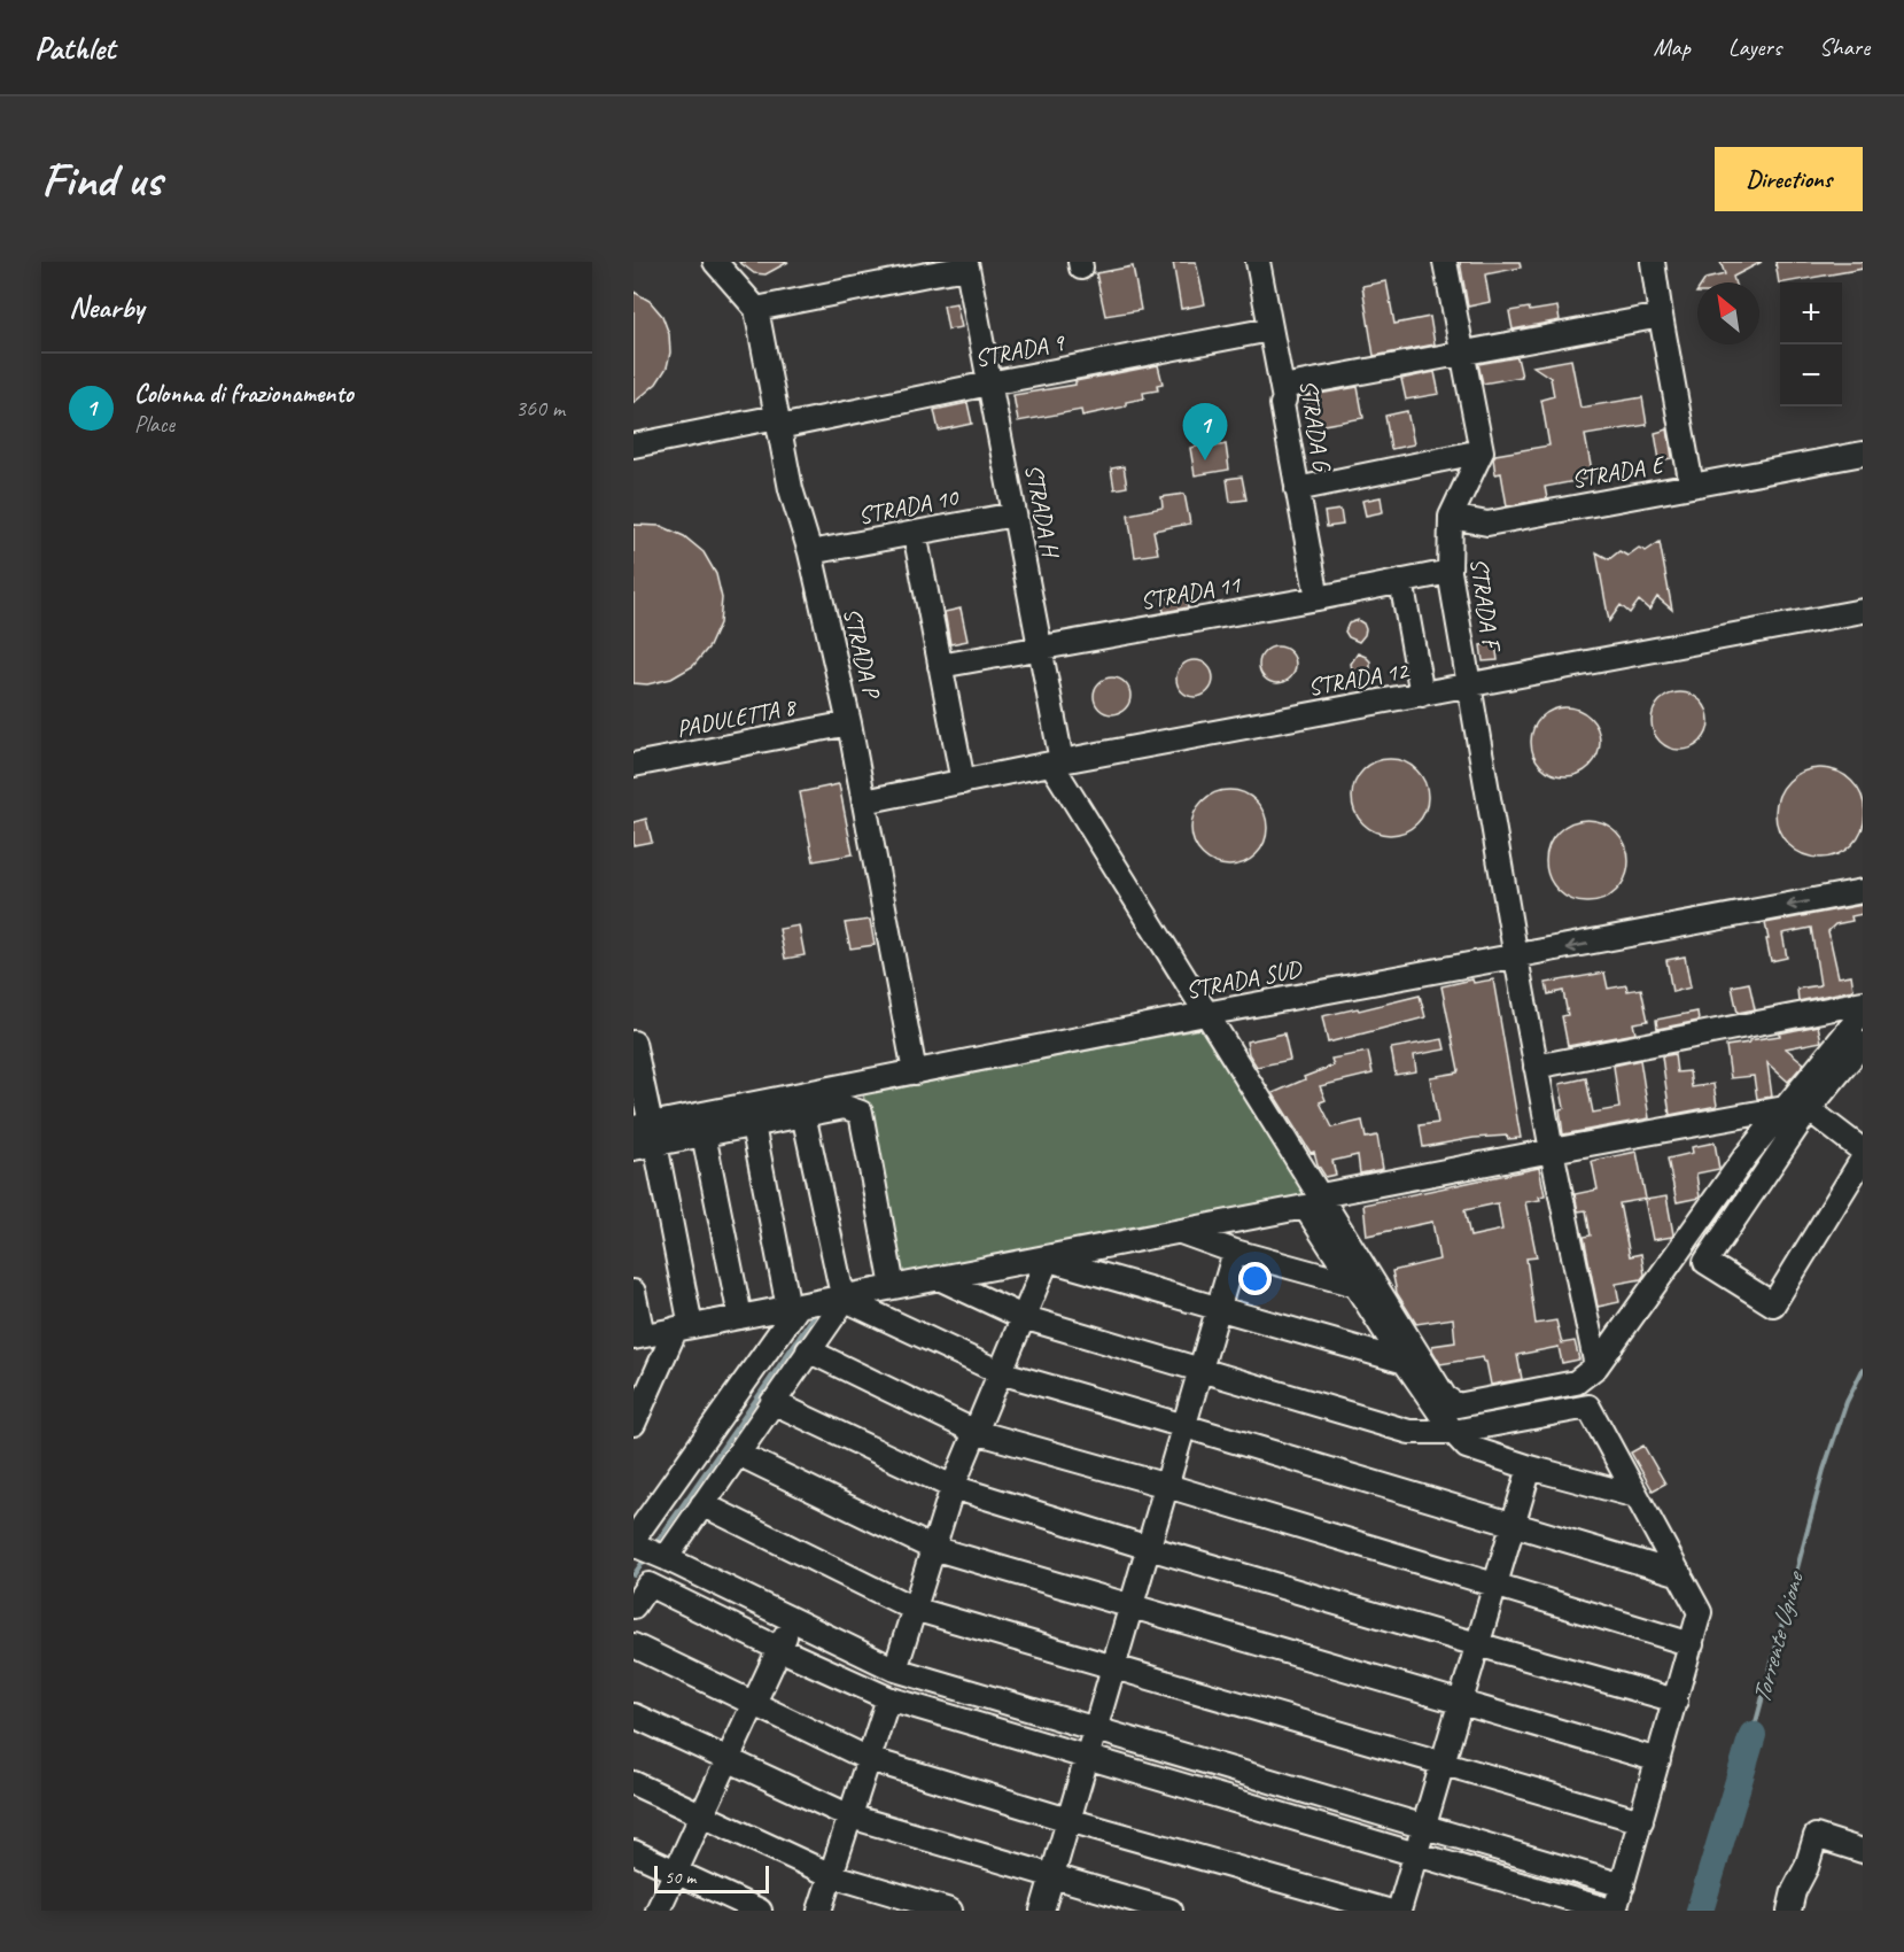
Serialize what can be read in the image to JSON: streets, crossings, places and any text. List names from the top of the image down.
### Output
{
  "streets": {
    "lane": [
      "STRADA 9",
      "STRADA G",
      "STRADA E",
      "STRADA 10",
      "STRADA H",
      "STRADA 11",
      "STRADA F",
      "STRADA P",
      "STRADA 12",
      "PADULETTA 8",
      "STRADA SUD"
    ]
  },
  "crossings": [
    ["STRADA 9", "STRADA G"],
    ["STRADA 9", "STRADA H"],
    ["STRADA 9", "STRADA P"],
    ["STRADA G", "STRADA 11"],
    ["STRADA E", "STRADA F"],
    ["STRADA 10", "STRADA H"],
    ["STRADA 10", "STRADA P"],
    ["STRADA H", "STRADA 11"],
    ["STRADA H", "STRADA 12"],
    ["STRADA 11", "STRADA F"],
    ["STRADA F", "STRADA 12"],
    ["STRADA F", "STRADA SUD"],
    ["STRADA P", "STRADA 12"],
    ["STRADA P", "PADULETTA 8"],
    ["STRADA P", "STRADA SUD"]
  ],
  "water": ["Torrente Ugione"],
  "scale_bar": "50 m",
  "north": "top left",
  "page": {
    "header": "Pathlet",
    "nav": ["Map", "Layers", "Share"],
    "buttons": "Directions",
    "title": "Find us",
    "heading": "Nearby",
    "map_buttons": ["+", "−"],
    "list": [
      {
        "mark": "1",
        "name": "Colonna di frazionamento",
        "note": "Place",
        "value": "360 m"
      }
    ],
    "pins": "1",
    "scale": "50 m"
  }
}
